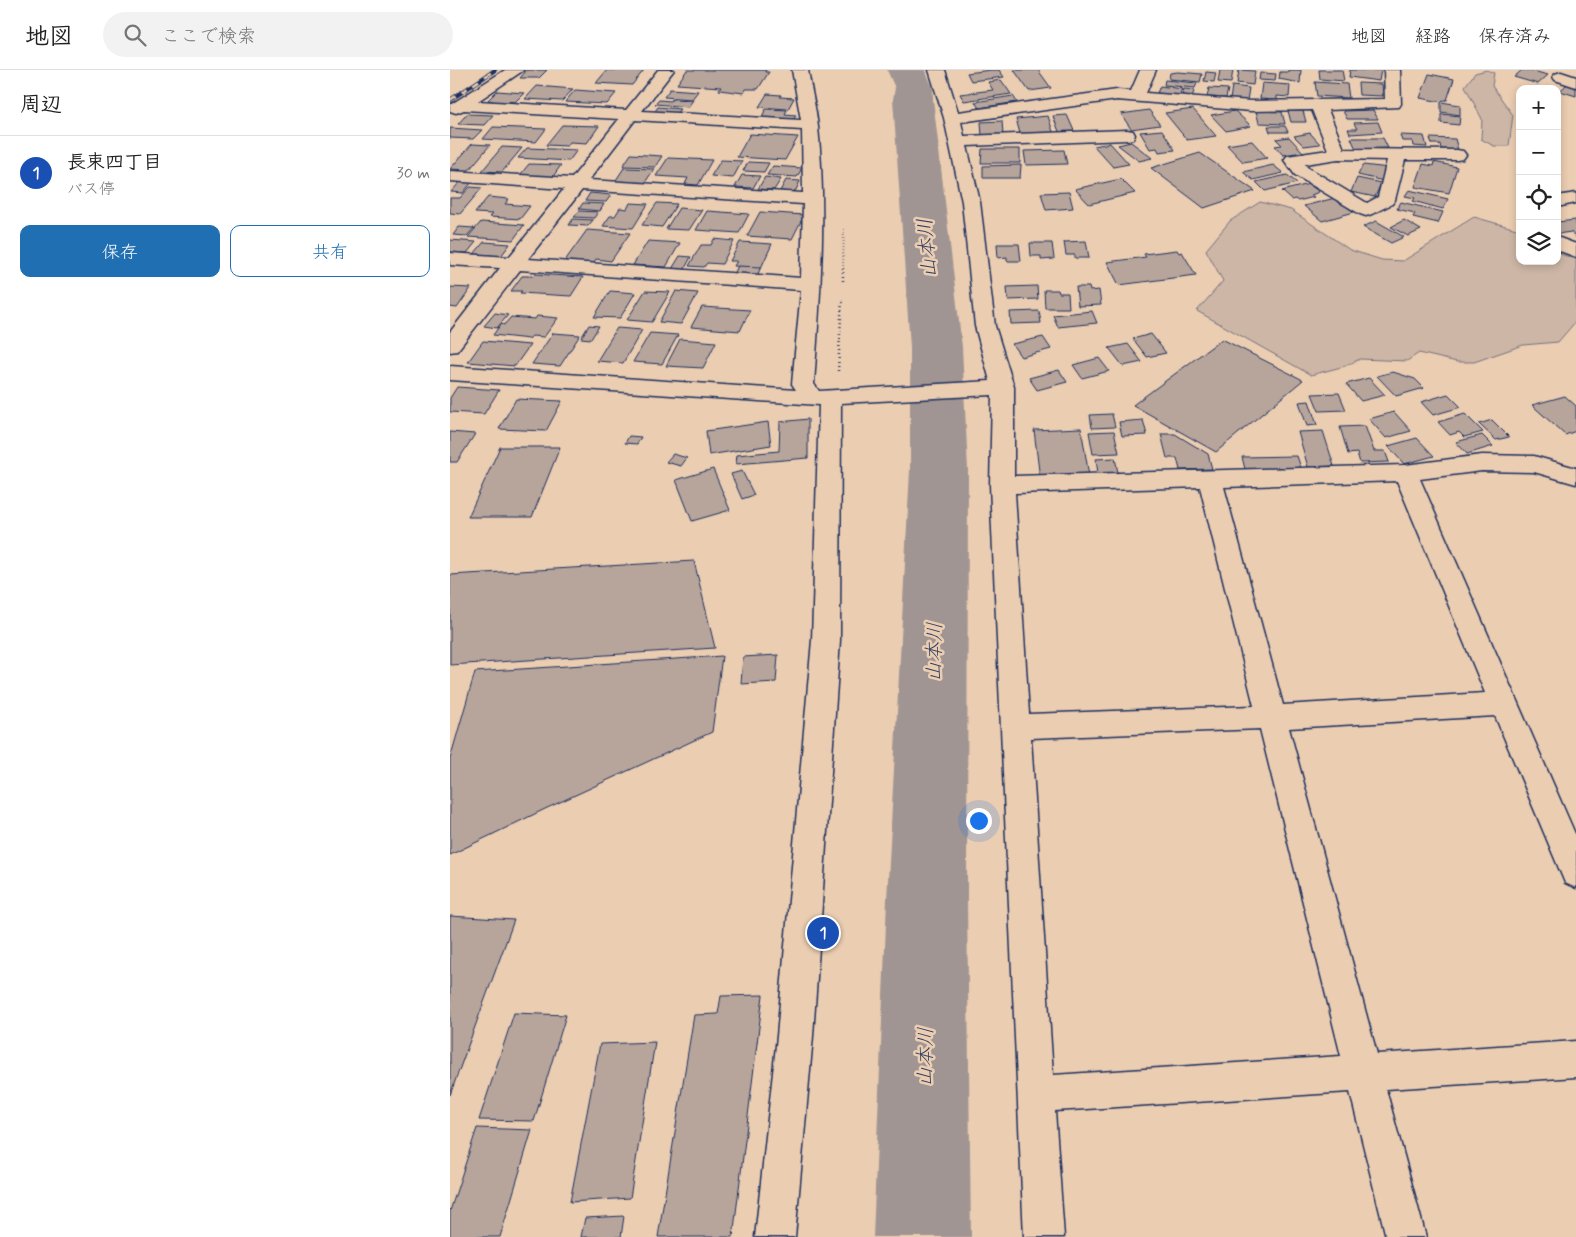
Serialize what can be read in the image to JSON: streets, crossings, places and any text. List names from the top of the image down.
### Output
{
  "water": ["山本川"],
  "page": {
    "header": "地図",
    "search": "ここで検索",
    "nav": ["地図", "経路", "保存済み"],
    "heading": "周辺",
    "map_buttons": ["+", "−"],
    "list": [
      {
        "mark": "1",
        "name": "長束四丁目",
        "note": "バス停",
        "value": "30 m"
      }
    ],
    "buttons": ["保存", "共有"],
    "pins": "1"
  }
}
